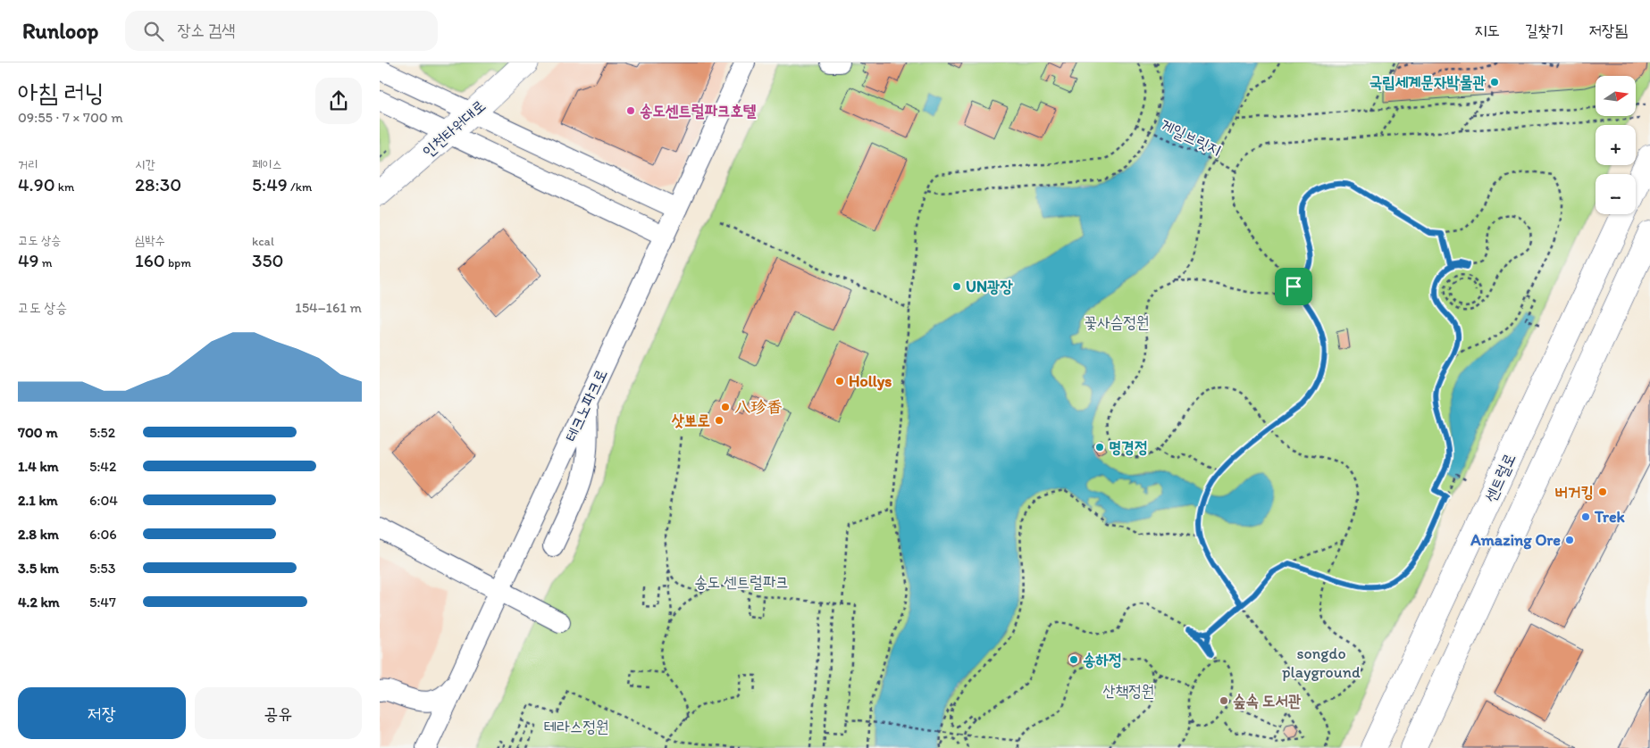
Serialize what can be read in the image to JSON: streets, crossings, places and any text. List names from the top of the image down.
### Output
{
  "streets": {
    "main road": ["인천타워대로", "센트럴로"],
    "street": ["테크노파크로"],
    "path": ["게일브릿지"]
  },
  "parks": [
    "꽃사슴정원",
    "송도 센트럴파크",
    "songdo playground",
    "산책정원",
    "테라스정원"
  ],
  "places": [
    "국립세계문자박물관",
    "송도센트럴파크호텔",
    "UN광장",
    "Hollys",
    "八珍香",
    "삿뽀로",
    "명경정",
    "버거킹",
    "Trek",
    "Amazing Ore",
    "송하정",
    "숲속 도서관"
  ],
  "north": "right",
  "page": {
    "header": "Runloop",
    "search": "장소 검색",
    "nav": ["지도", "길찾기", "저장됨"],
    "heading": ["아침 러닝", "09:55 · 7 × 700 m"],
    "map_buttons": ["+", "−"],
    "stats": [
      ["거리", "4.90 km"],
      ["시간", "28:30"],
      ["페이스", "5:49 /km"],
      ["고도 상승", "49 m"],
      ["심박수", "160 bpm"],
      ["kcal", "350"]
    ],
    "chart": ["고도 상승", "154–161 m"],
    "list": [
      {
        "name": "700 m",
        "note": "5:52"
      },
      {
        "name": "1.4 km",
        "note": "5:42"
      },
      {
        "name": "2.1 km",
        "note": "6:04"
      },
      {
        "name": "2.8 km",
        "note": "6:06"
      },
      {
        "name": "3.5 km",
        "note": "5:53"
      },
      {
        "name": "4.2 km",
        "note": "5:47"
      }
    ],
    "buttons": ["저장", "공유"]
  }
}
